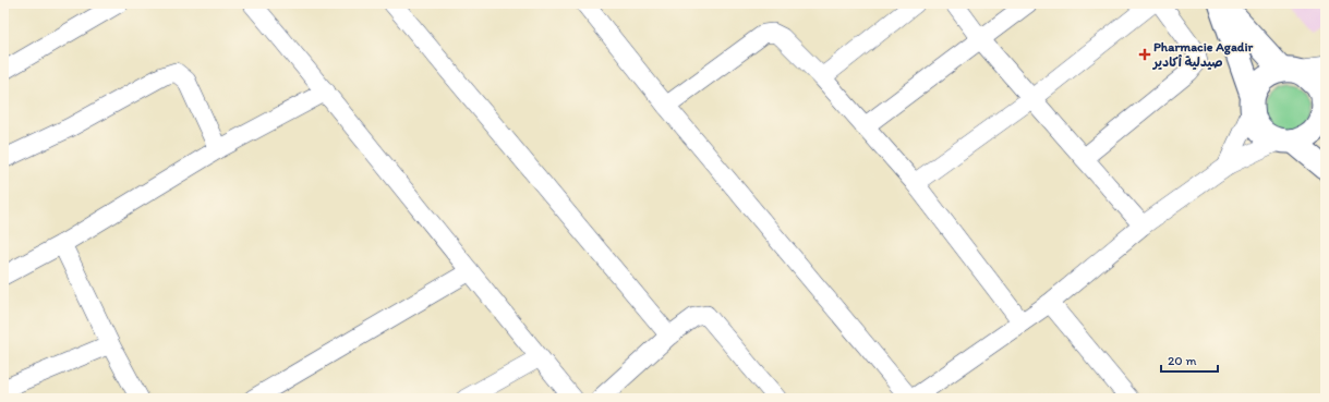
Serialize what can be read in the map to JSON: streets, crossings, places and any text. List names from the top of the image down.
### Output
{
  "places": {
    "health": ["Pharmacie Agadir صيدلية أكادير"]
  },
  "scale_bar": "20 m"
}
